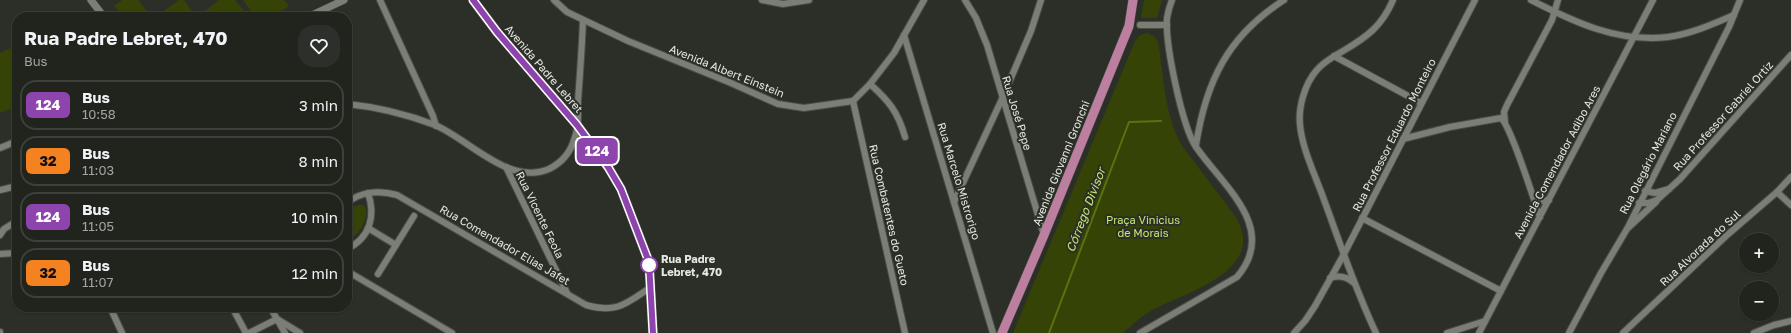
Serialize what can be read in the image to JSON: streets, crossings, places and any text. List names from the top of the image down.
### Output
{
  "streets": {
    "main road": ["Avenida Padre Lebret", "Avenida Giovanni Gronchi"],
    "street": [
      "Avenida Albert Einstein",
      "Rua José Pepe",
      "Rua Professor Gabriel Ortiz",
      "Rua Professor Eduardo Monteiro",
      "Avenida Comendador Adibo Ares",
      "Rua Olegário Mariano",
      "Rua Marcelo Mistrorigo",
      "Rua Vicente Feola",
      "Rua Combatentes do Gueto",
      "Rua Comendador Elias Jafet",
      "Rua Alvorada do Sul"
    ]
  },
  "crossings": [
    ["Avenida Padre Lebret", "Rua Comendador Elias Jafet"],
    ["Avenida Albert Einstein", "Rua Combatentes do Gueto"],
    ["Rua José Pepe", "Avenida Giovanni Gronchi"],
    ["Rua Professor Gabriel Ortiz", "Rua Olegário Mariano"],
    ["Rua Vicente Feola", "Rua Comendador Elias Jafet"]
  ],
  "water": ["Córrego Divisor"],
  "parks": ["Praça Vinicius de Morais"],
  "places": ["Rua Padre Lebret, 470"],
  "lines": ["bus line 124"],
  "page": {
    "on_map": "124",
    "heading": ["Rua Padre Lebret, 470", "Bus"],
    "list": [
      {
        "mark": "124",
        "name": "Bus",
        "note": "10:58",
        "value": "3 min"
      },
      {
        "mark": "32",
        "name": "Bus",
        "note": "11:03",
        "value": "8 min"
      },
      {
        "mark": "124",
        "name": "Bus",
        "note": "11:05",
        "value": "10 min"
      },
      {
        "mark": "32",
        "name": "Bus",
        "note": "11:07",
        "value": "12 min"
      }
    ],
    "map_buttons": ["+", "−"]
  }
}
